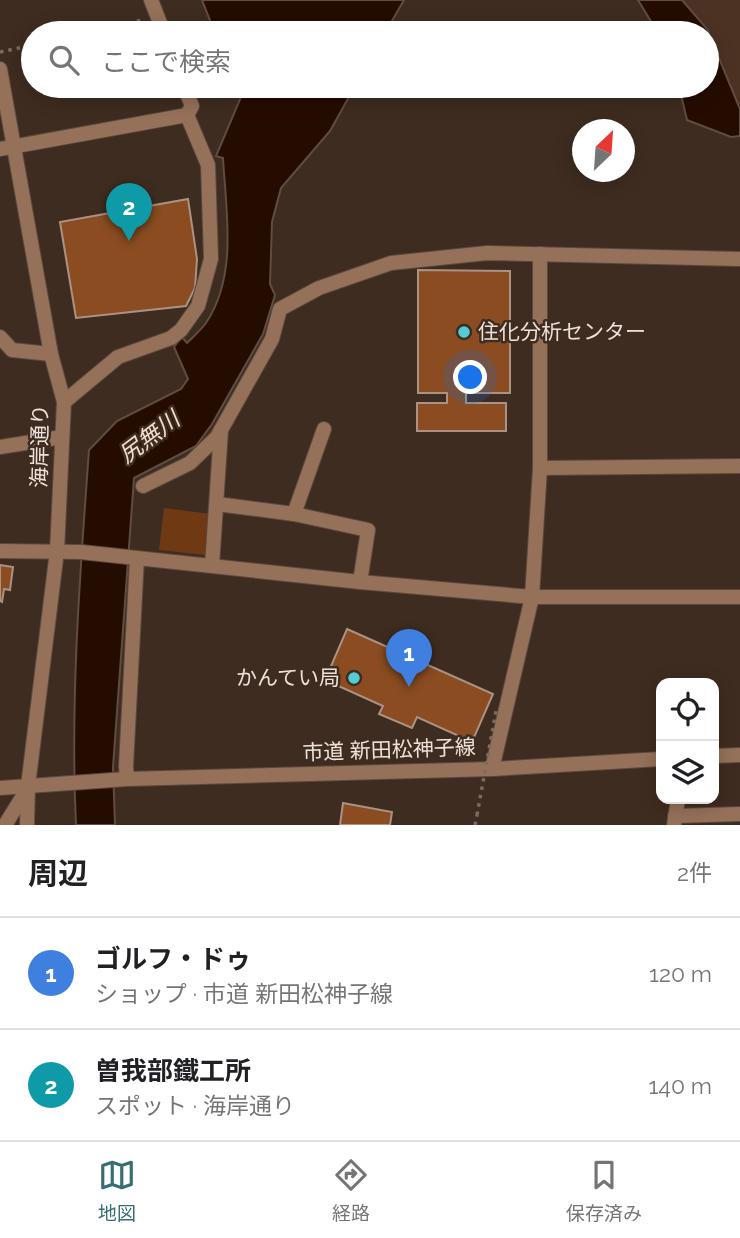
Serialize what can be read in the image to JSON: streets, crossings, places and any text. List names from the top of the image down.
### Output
{
  "streets": {
    "street": ["海岸通り", "市道 新田松神子線"]
  },
  "crossings": [
    ["海岸通り", "市道 新田松神子線"]
  ],
  "water": ["尻無川"],
  "places": ["住化分析センター", "かんてい局"],
  "north": "top right",
  "page": {
    "search": "ここで検索",
    "pins": ["2", "1"],
    "heading": ["周辺", "2件"],
    "list": [
      {
        "mark": "1",
        "name": "ゴルフ・ドゥ",
        "note": "ショップ · 市道 新田松神子線",
        "value": "120 m"
      },
      {
        "mark": "2",
        "name": "曽我部鐵工所",
        "note": "スポット · 海岸通り",
        "value": "140 m"
      }
    ],
    "nav": ["地図", "経路", "保存済み"]
  }
}
